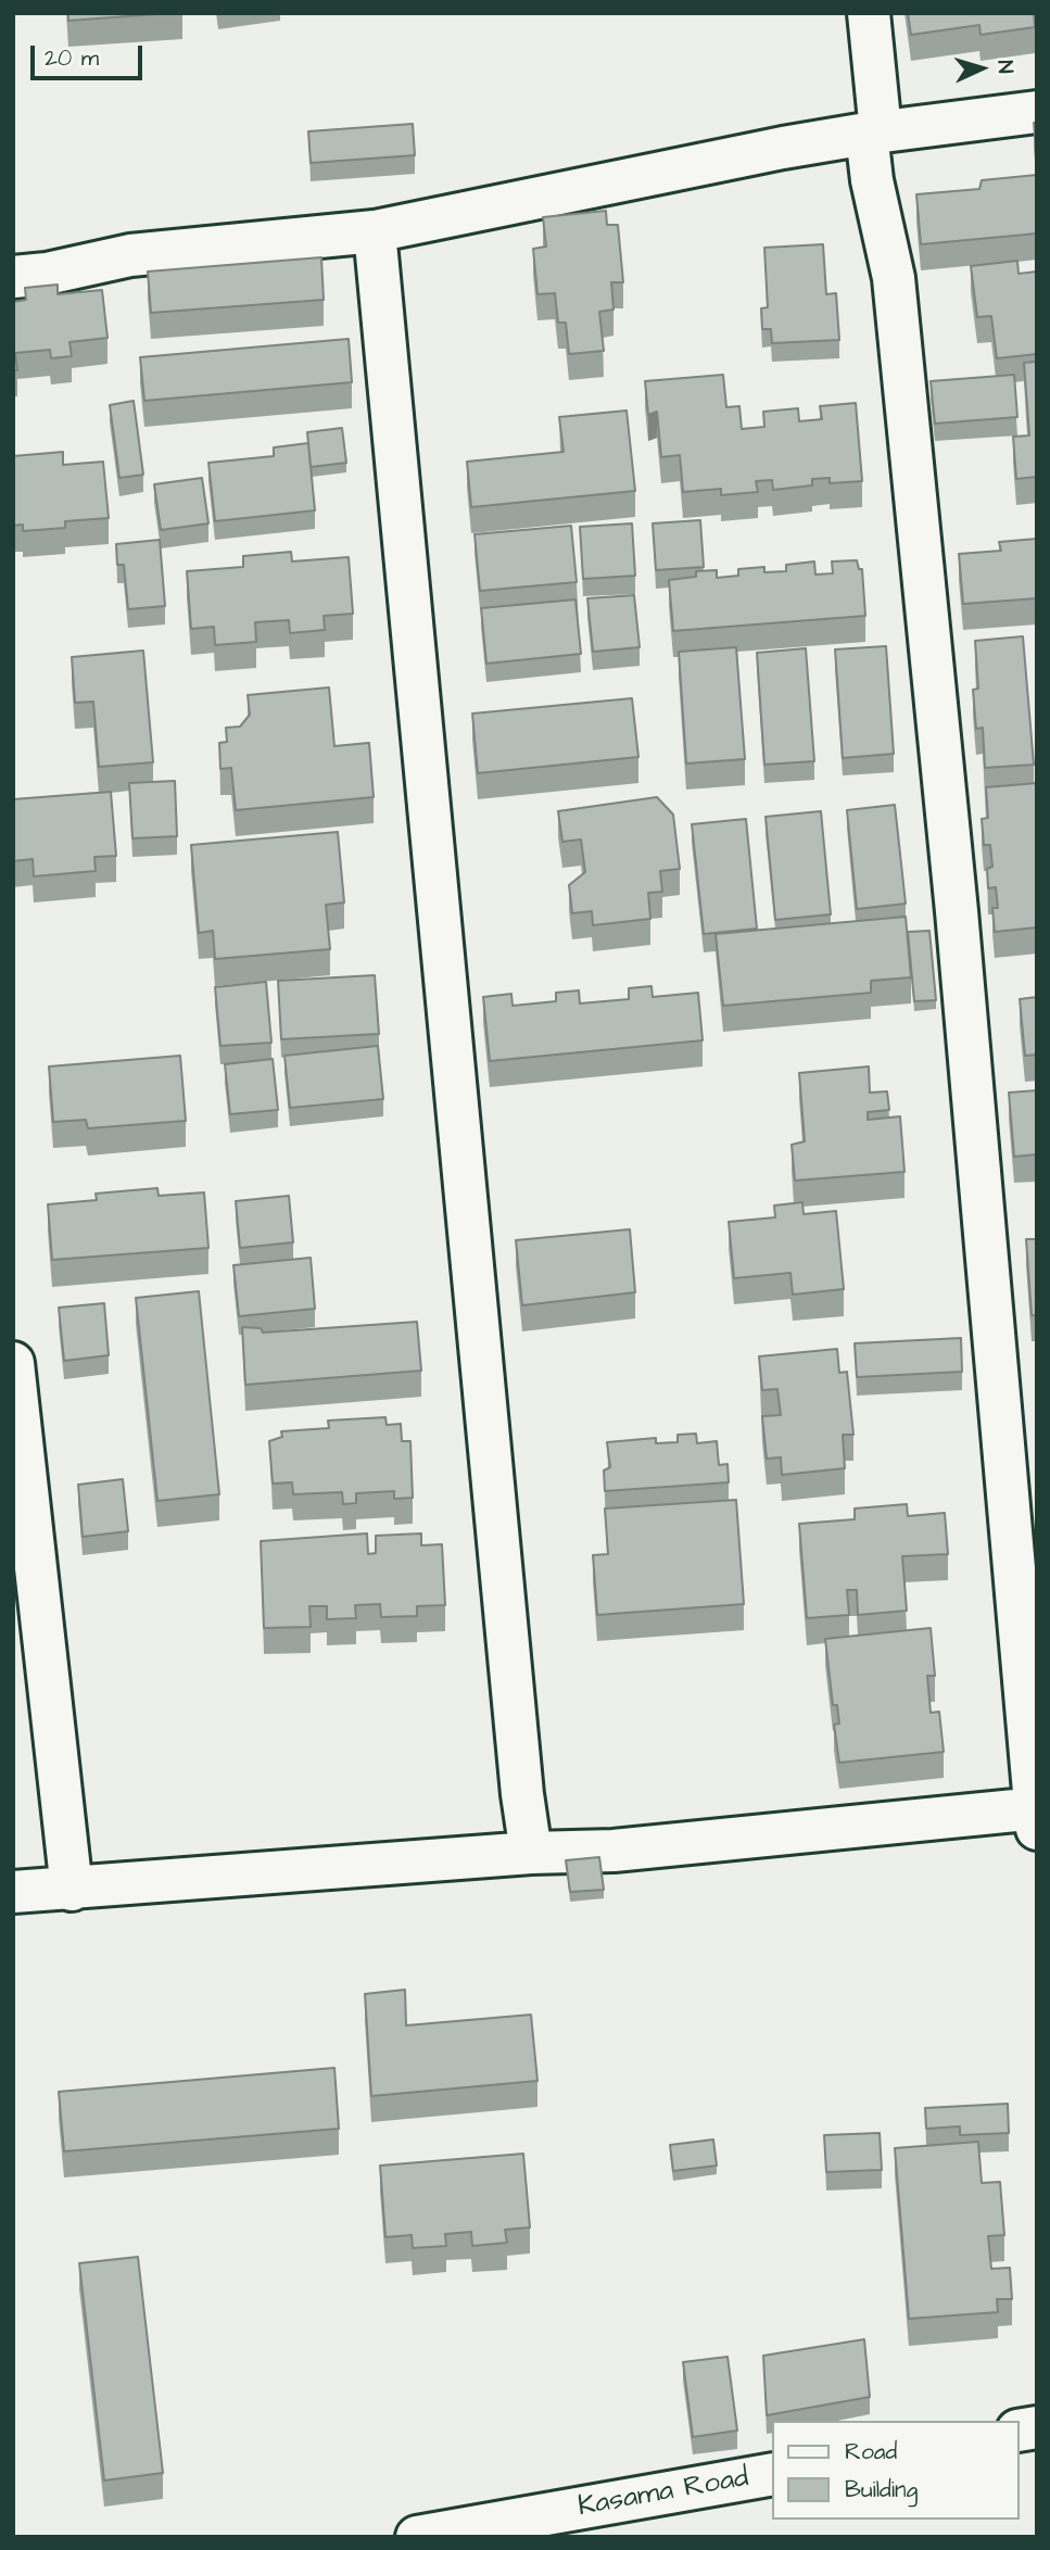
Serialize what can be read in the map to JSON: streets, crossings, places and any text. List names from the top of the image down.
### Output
{
  "streets": {
    "street": ["Kasama Road"]
  },
  "legend": ["Road", "Building"],
  "scale_bar": "20 m",
  "north": "right"
}
